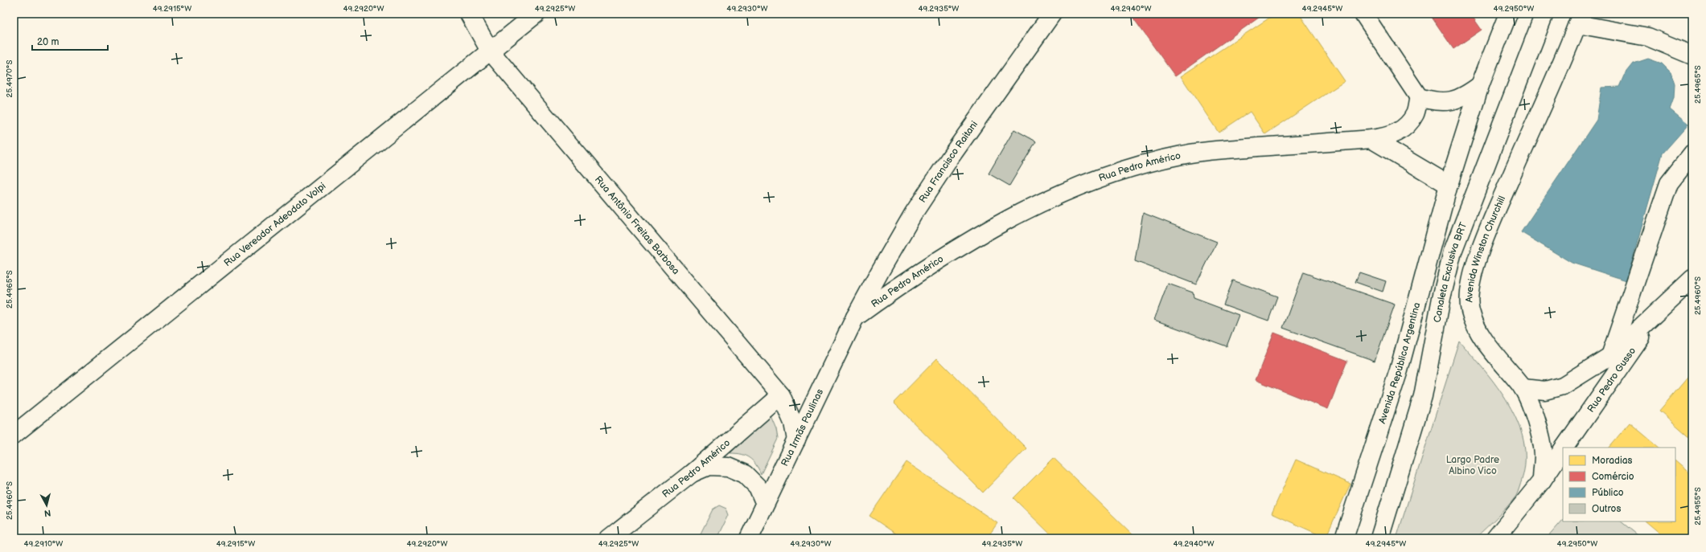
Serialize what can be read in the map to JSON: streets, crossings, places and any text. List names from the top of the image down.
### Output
{
  "streets": {
    "street": [
      "Rua Francisco Raitani",
      "Rua Pedro Américo",
      "Rua Vereador Adeodato Volpi",
      "Rua Antônio Freitas Barbosa",
      "Avenida Winston Churchill",
      "Canaleta Exclusiva BRT",
      "Avenida República Argentina",
      "Rua Pedro Gusso",
      "Rua Irmãs Paulinas"
    ]
  },
  "crossings": [
    ["Rua Francisco Raitani", "Rua Pedro Américo"],
    ["Rua Francisco Raitani", "Rua Irmãs Paulinas"],
    ["Rua Pedro Américo", "Rua Antônio Freitas Barbosa"],
    ["Rua Pedro Américo", "Rua Irmãs Paulinas"],
    ["Rua Vereador Adeodato Volpi", "Rua Antônio Freitas Barbosa"],
    ["Rua Antônio Freitas Barbosa", "Rua Irmãs Paulinas"],
    ["Avenida Winston Churchill", "Rua Pedro Gusso"]
  ],
  "parks": ["Largo Padre Albino Vico"],
  "legend": [
    "Moradias",
    "Comércio",
    "Público",
    "Outros"
  ],
  "scale_bar": "20 m",
  "north": "bottom",
  "coordinates": [
    "49.2915°W",
    "49.2920°W",
    "49.2925°W",
    "49.2930°W",
    "49.2935°W",
    "49.2940°W",
    "49.2945°W",
    "49.2950°W",
    "25.4970°S",
    "25.4965°S",
    "25.4960°S",
    "25.4955°S",
    "49.2910°W"
  ]
}
